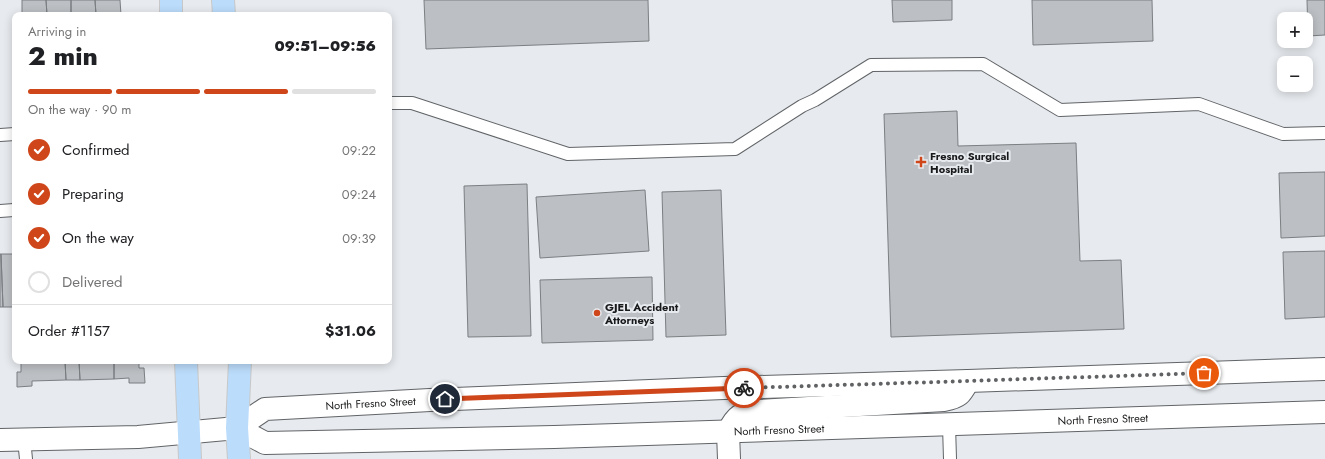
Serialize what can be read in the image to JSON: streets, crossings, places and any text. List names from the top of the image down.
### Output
{
  "streets": {
    "main road": ["North Fresno Street"]
  },
  "places": {
    "health": ["Fresno Surgical Hospital"],
    "other": ["GJEL Accident Attorneys"]
  },
  "page": {
    "map_buttons": ["+", "−"],
    "heading": ["2 min", "Arriving in", "09:51–09:56"],
    "panel": ["Order #1157", "$31.06"],
    "bar": "On the way · 90 m",
    "list": [
      ["Confirmed", "09:22"],
      ["Preparing", "09:24"],
      ["On the way", "09:39"],
      "Delivered"
    ]
  }
}
